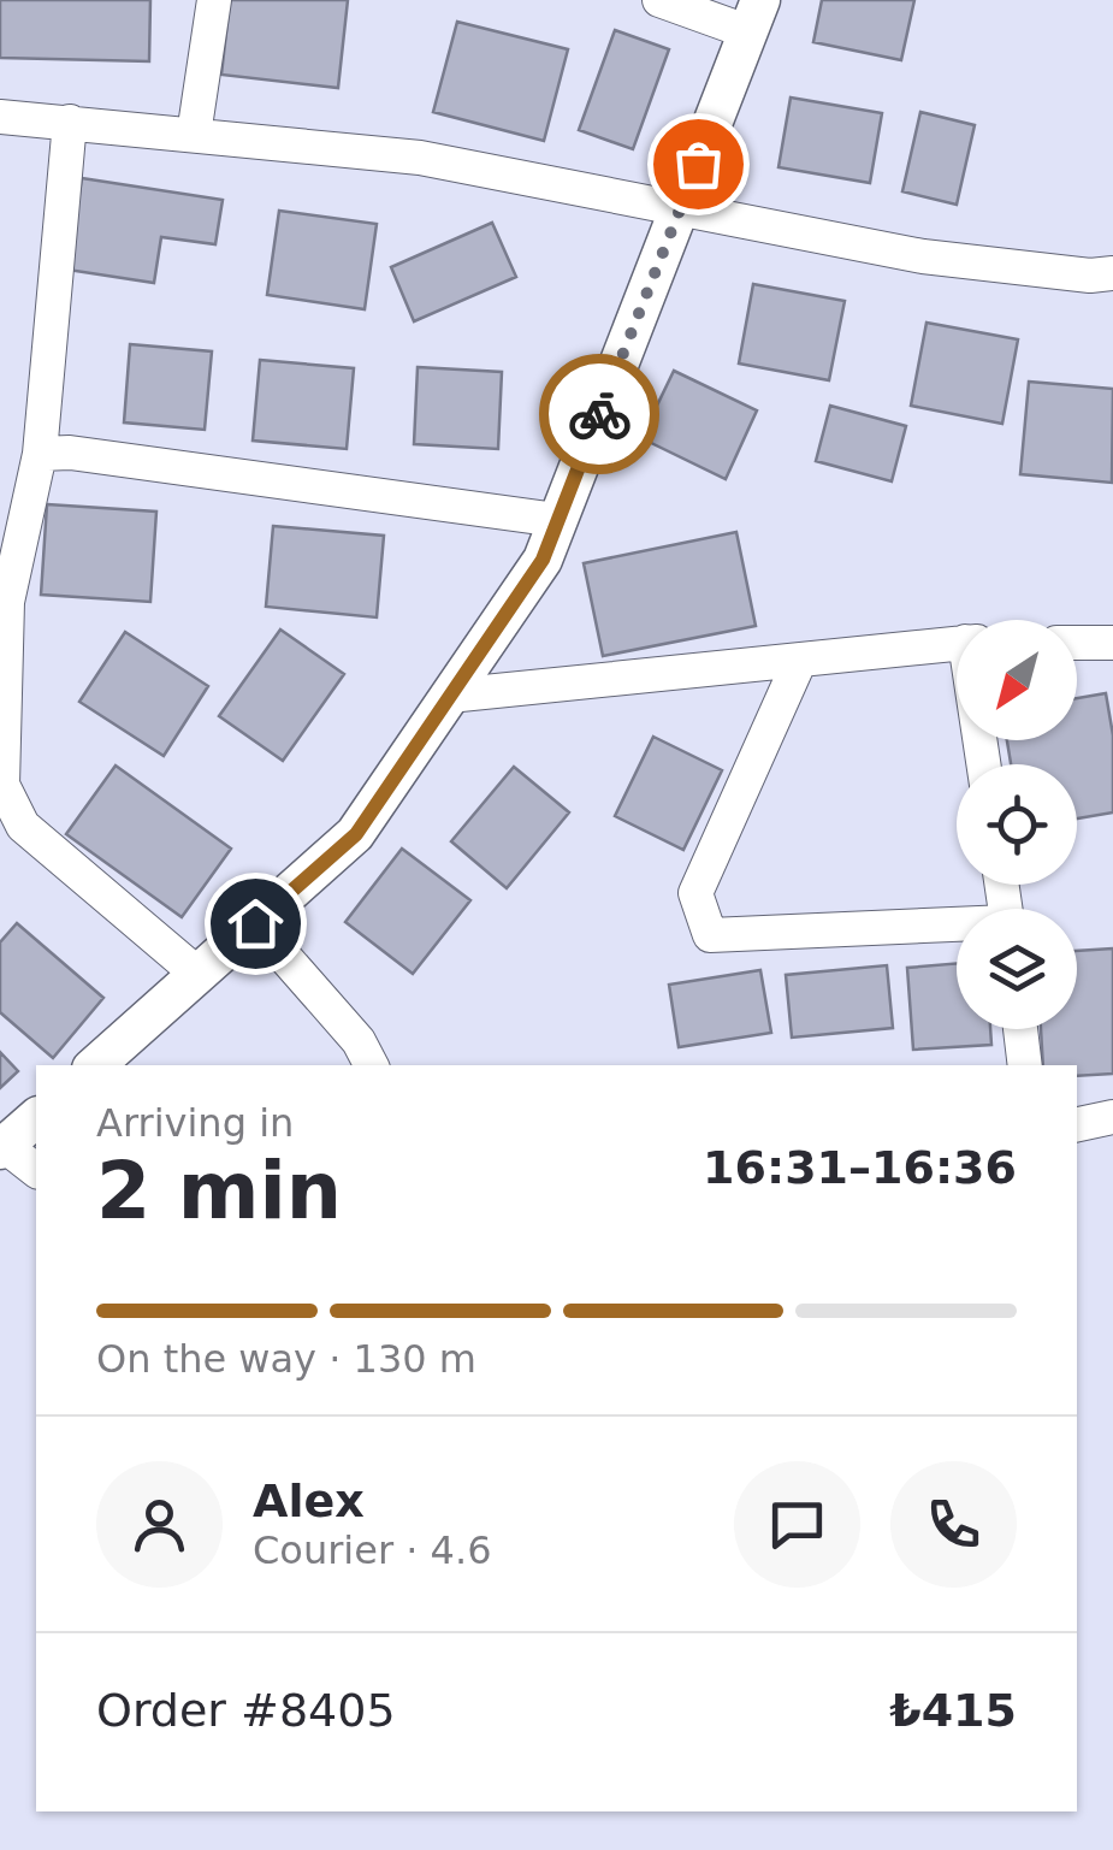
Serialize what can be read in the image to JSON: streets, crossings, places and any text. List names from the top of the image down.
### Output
{
  "north": "bottom left",
  "page": {
    "heading": ["2 min", "Arriving in", "16:31–16:36"],
    "panel": [
      "Alex",
      "Courier · 4.6",
      "Order #8405",
      "₺415"
    ],
    "bar": "On the way · 130 m"
  }
}
